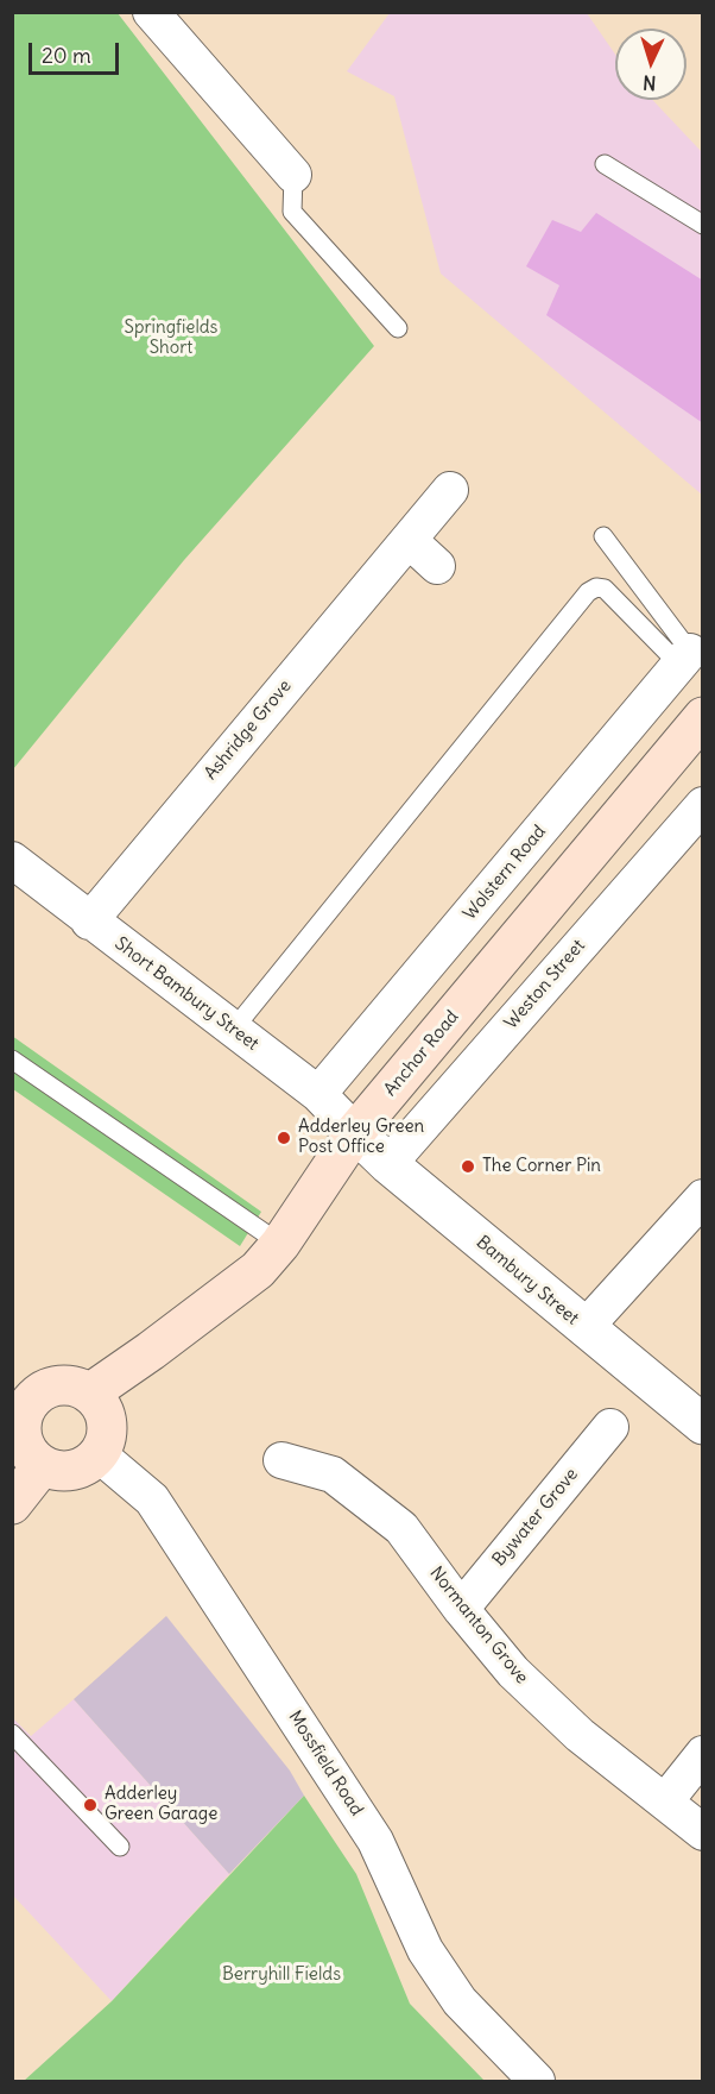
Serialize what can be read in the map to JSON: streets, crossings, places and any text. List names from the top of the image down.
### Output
{
  "streets": {
    "main road": ["Anchor Road"],
    "street": [
      "Ashridge Grove",
      "Wolstern Road",
      "Weston Street",
      "Short Bambury Street",
      "Bambury Street",
      "Bywater Grove",
      "Normanton Grove",
      "Mossfield Road"
    ]
  },
  "crossings": [
    ["Ashridge Grove", "Short Bambury Street"],
    ["Wolstern Road", "Short Bambury Street"],
    ["Weston Street", "Bambury Street"],
    ["Short Bambury Street", "Anchor Road"],
    ["Short Bambury Street", "Bambury Street"],
    ["Anchor Road", "Bambury Street"],
    ["Anchor Road", "Mossfield Road"],
    ["Bywater Grove", "Normanton Grove"]
  ],
  "parks": ["Springfields Short", "Berryhill Fields"],
  "places": ["Adderley Green Post Office", "The Corner Pin", "Adderley Green Garage"],
  "scale_bar": "20 m",
  "north": "bottom"
}
